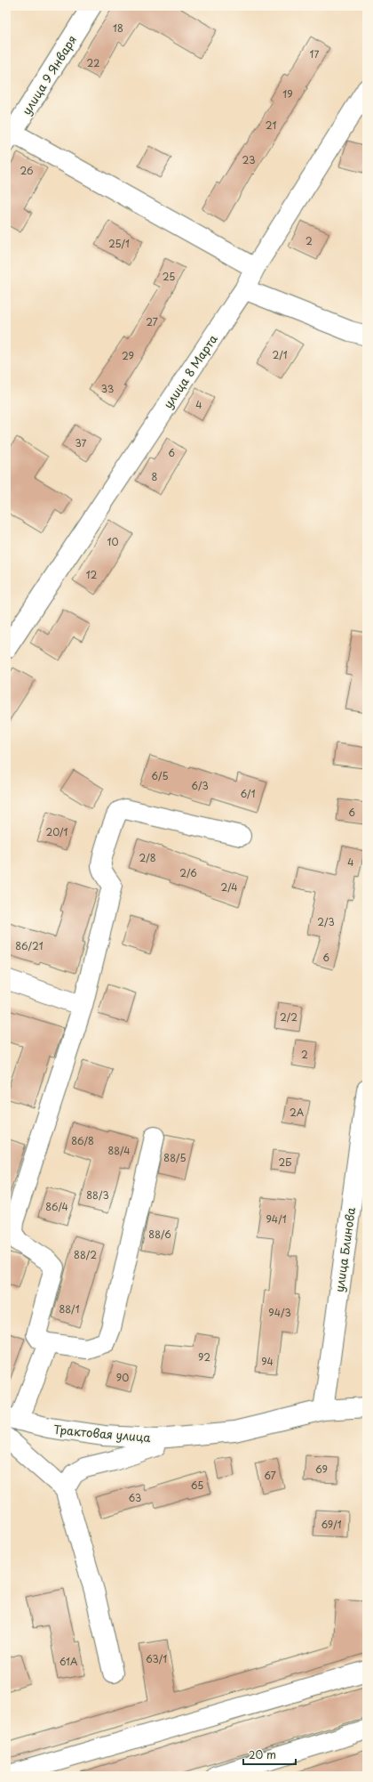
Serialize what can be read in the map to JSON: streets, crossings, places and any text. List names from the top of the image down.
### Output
{
  "streets": {
    "street": [
      "улица 9 Января",
      "улица 8 Марта",
      "улица Блинова",
      "Трактовая улица"
    ]
  },
  "crossings": [
    ["улица Блинова", "Трактовая улица"]
  ],
  "house_numbers": [
    "18",
    "17",
    "22",
    "19",
    "21",
    "23",
    "26",
    "2",
    "25/1",
    "25",
    "27",
    "2/1",
    "29",
    "33",
    "4",
    "37",
    "6",
    "8",
    "10",
    "12",
    "6/5",
    "6/3",
    "6/1",
    "6",
    "20/1",
    "2/8",
    "4",
    "2/6",
    "2/4",
    "2/3",
    "86/21",
    "6",
    "2/2",
    "2",
    "2А",
    "86/8",
    "88/4",
    "88/5",
    "2Б",
    "88/3",
    "86/4",
    "94/1",
    "88/6",
    "88/2",
    "88/1",
    "94/3",
    "92",
    "94",
    "90",
    "69",
    "67",
    "65",
    "63",
    "69/1",
    "63/1",
    "61А"
  ],
  "scale_bar": "20 m"
}
